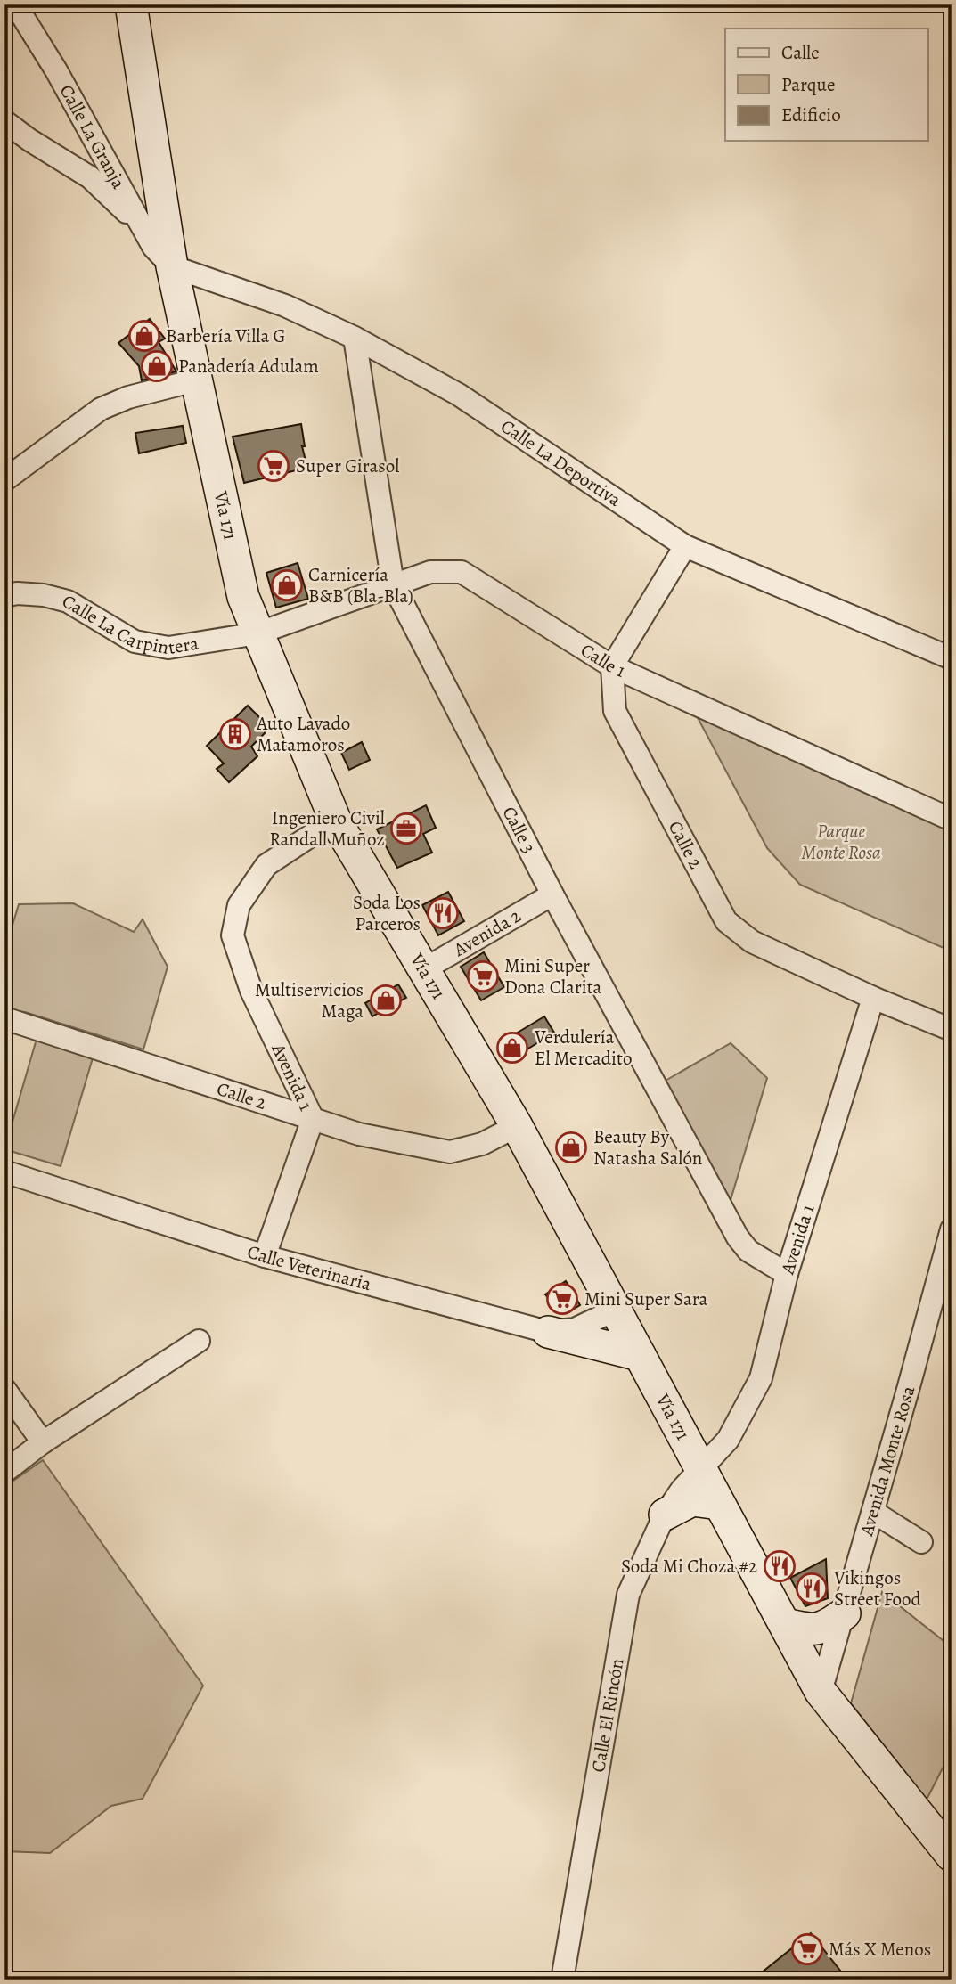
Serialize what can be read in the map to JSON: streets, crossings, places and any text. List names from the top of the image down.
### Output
{
  "streets": {
    "main road": ["Vía 171"],
    "street": [
      "Calle La Granja",
      "Calle La Deportiva",
      "Calle La Carpintera",
      "Calle 1",
      "Calle 3",
      "Calle 2",
      "Avenida 2",
      "Avenida 1",
      "Calle Veterinaria",
      "Avenida Monte Rosa",
      "Calle El Rincón"
    ]
  },
  "crossings": [
    ["Calle La Granja", "Calle La Deportiva"],
    ["Calle La Granja", "Vía 171"],
    ["Calle La Deportiva", "Vía 171"],
    ["Calle La Deportiva", "Calle 3"],
    ["Vía 171", "Calle La Carpintera"],
    ["Vía 171", "Calle 1"],
    ["Vía 171", "Calle 2"],
    ["Vía 171", "Avenida 2"],
    ["Vía 171", "Avenida 1"],
    ["Vía 171", "Calle Veterinaria"],
    ["Vía 171", "Avenida Monte Rosa"],
    ["Vía 171", "Calle El Rincón"],
    ["Calle La Carpintera", "Calle 1"],
    ["Calle 1", "Calle 3"],
    ["Calle 1", "Calle 2"],
    ["Calle 3", "Avenida 2"],
    ["Calle 3", "Avenida 1"],
    ["Calle 2", "Avenida 1"],
    ["Avenida 1", "Calle Veterinaria"],
    ["Avenida 1", "Calle El Rincón"]
  ],
  "parks": ["Parque Monte Rosa"],
  "places": {
    "shop": [
      "Barbería Villa G",
      "Panadería Adulam",
      "Carnicería B&B (Bla-Bla)",
      "Multiservicios Maga",
      "Verdulería El Mercadito",
      "Beauty By Natasha Salón"
    ],
    "supermarket": [
      "Super Girasol",
      "Mini Super Dona Clarita",
      "Mini Super Sara",
      "Más X Menos"
    ],
    "building": ["Auto Lavado Matamoros"],
    "office": ["Ingeniero Civil Randall Muñoz"],
    "restaurant": ["Soda Los Parceros", "Soda Mi Choza #2", "Vikingos Street Food"]
  },
  "legend": ["Calle", "Parque", "Edificio"]
}
